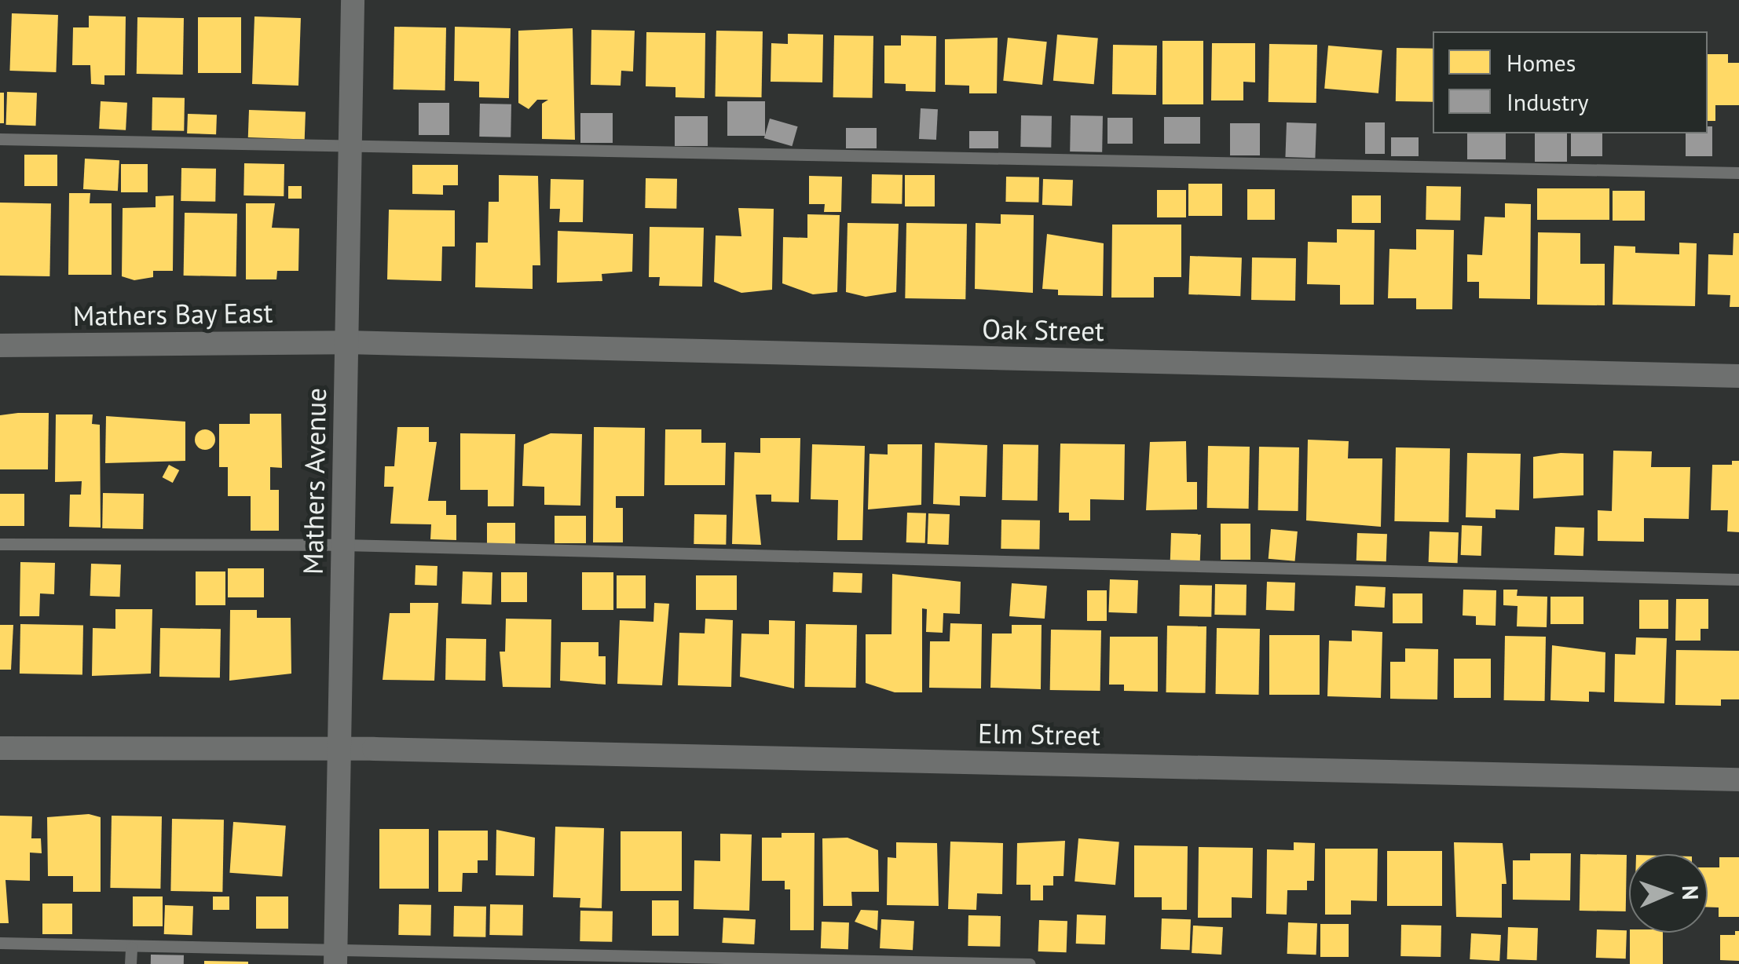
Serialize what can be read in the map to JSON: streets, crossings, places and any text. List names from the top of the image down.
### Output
{
  "streets": {
    "street": [
      "Mathers Bay East",
      "Oak Street",
      "Mathers Avenue",
      "Elm Street"
    ]
  },
  "crossings": [
    ["Mathers Bay East", "Oak Street"],
    ["Mathers Bay East", "Mathers Avenue"],
    ["Oak Street", "Mathers Avenue"],
    ["Mathers Avenue", "Elm Street"]
  ],
  "legend": ["Homes", "Industry"],
  "north": "right"
}
